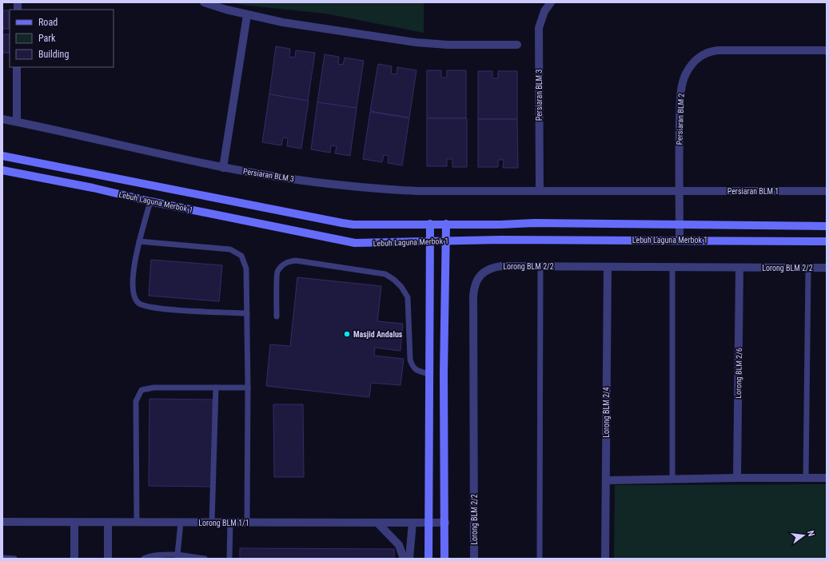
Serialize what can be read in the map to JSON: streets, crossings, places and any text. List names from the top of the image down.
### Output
{
  "streets": {
    "street": [
      "Persiaran BLM 3",
      "Persiaran BLM 2",
      "Persiaran BLM 1",
      "Lebuh Laguna Merbok 1",
      "Lorong BLM 2/2",
      "Lorong BLM 2/6",
      "Lorong BLM 2/4",
      "Lorong BLM 1/1"
    ]
  },
  "crossings": [
    ["Persiaran BLM 3", "Persiaran BLM 2"],
    ["Persiaran BLM 3", "Persiaran BLM 1"],
    ["Persiaran BLM 2", "Persiaran BLM 1"],
    ["Persiaran BLM 2", "Lebuh Laguna Merbok 1"],
    ["Lorong BLM 2/2", "Lorong BLM 2/6"],
    ["Lorong BLM 2/2", "Lorong BLM 2/4"]
  ],
  "places": ["Masjid Andalus"],
  "legend": ["Road", "Park", "Building"],
  "north": "right"
}
